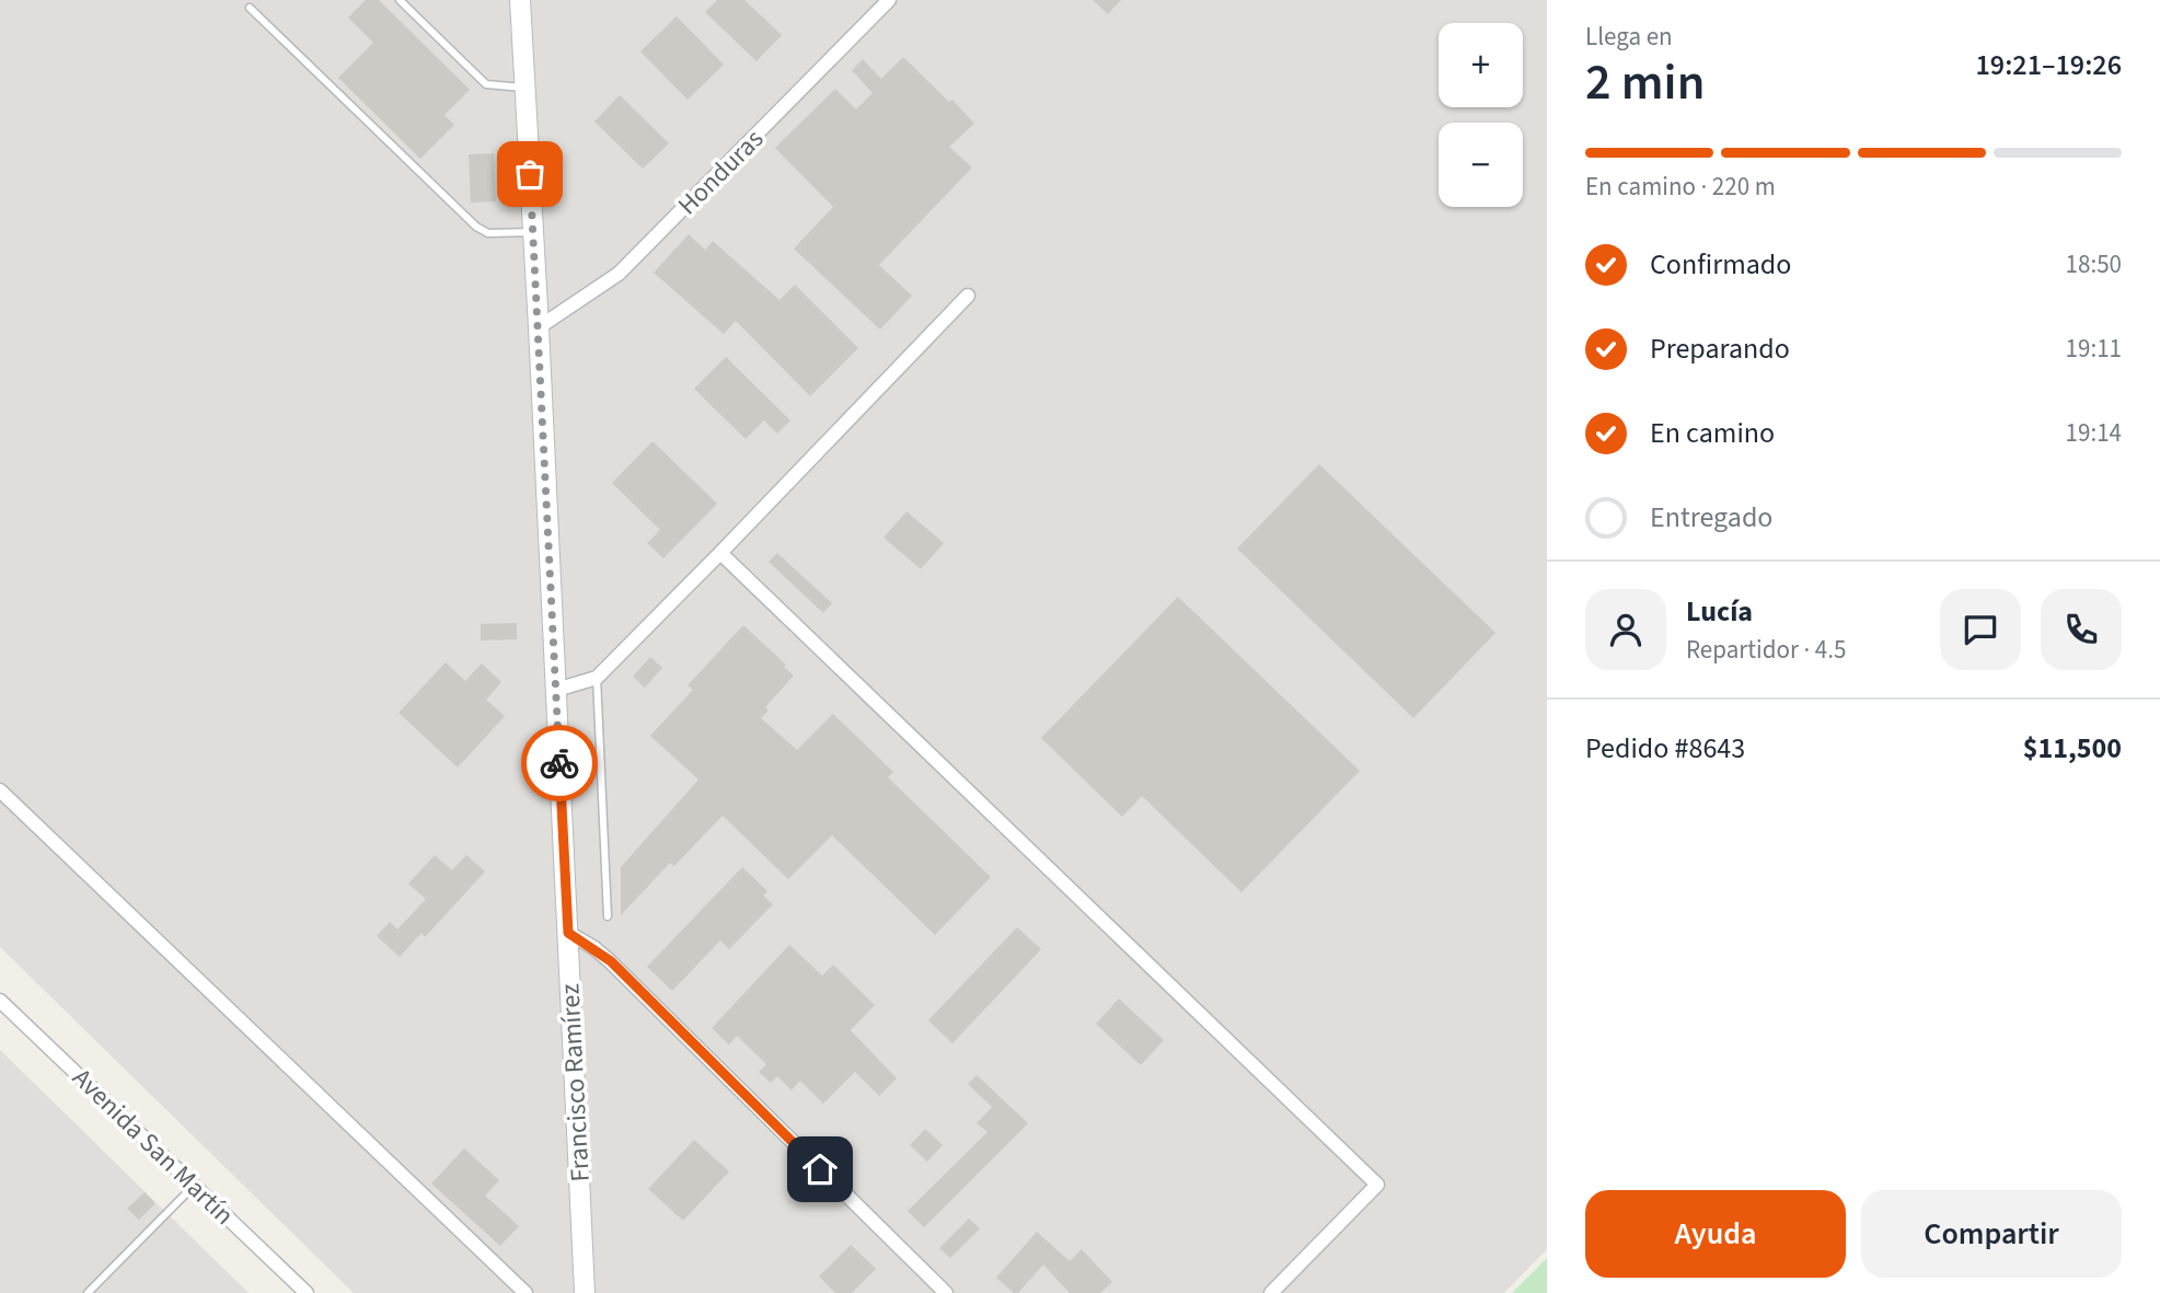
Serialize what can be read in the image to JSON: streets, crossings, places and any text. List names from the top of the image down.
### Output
{
  "streets": {
    "street": ["Honduras", "Francisco Ramírez", "Avenida San Martín"]
  },
  "crossings": [
    ["Honduras", "Francisco Ramírez"]
  ],
  "page": {
    "heading": ["2 min", "Llega en", "19:21–19:26"],
    "panel": [
      "Lucía",
      "Repartidor · 4.5",
      "Pedido #8643",
      "$11,500"
    ],
    "map_buttons": ["+", "−"],
    "bar": "En camino · 220 m",
    "list": [
      ["Confirmado", "18:50"],
      ["Preparando", "19:11"],
      ["En camino", "19:14"],
      "Entregado"
    ],
    "buttons": ["Ayuda", "Compartir"]
  }
}
